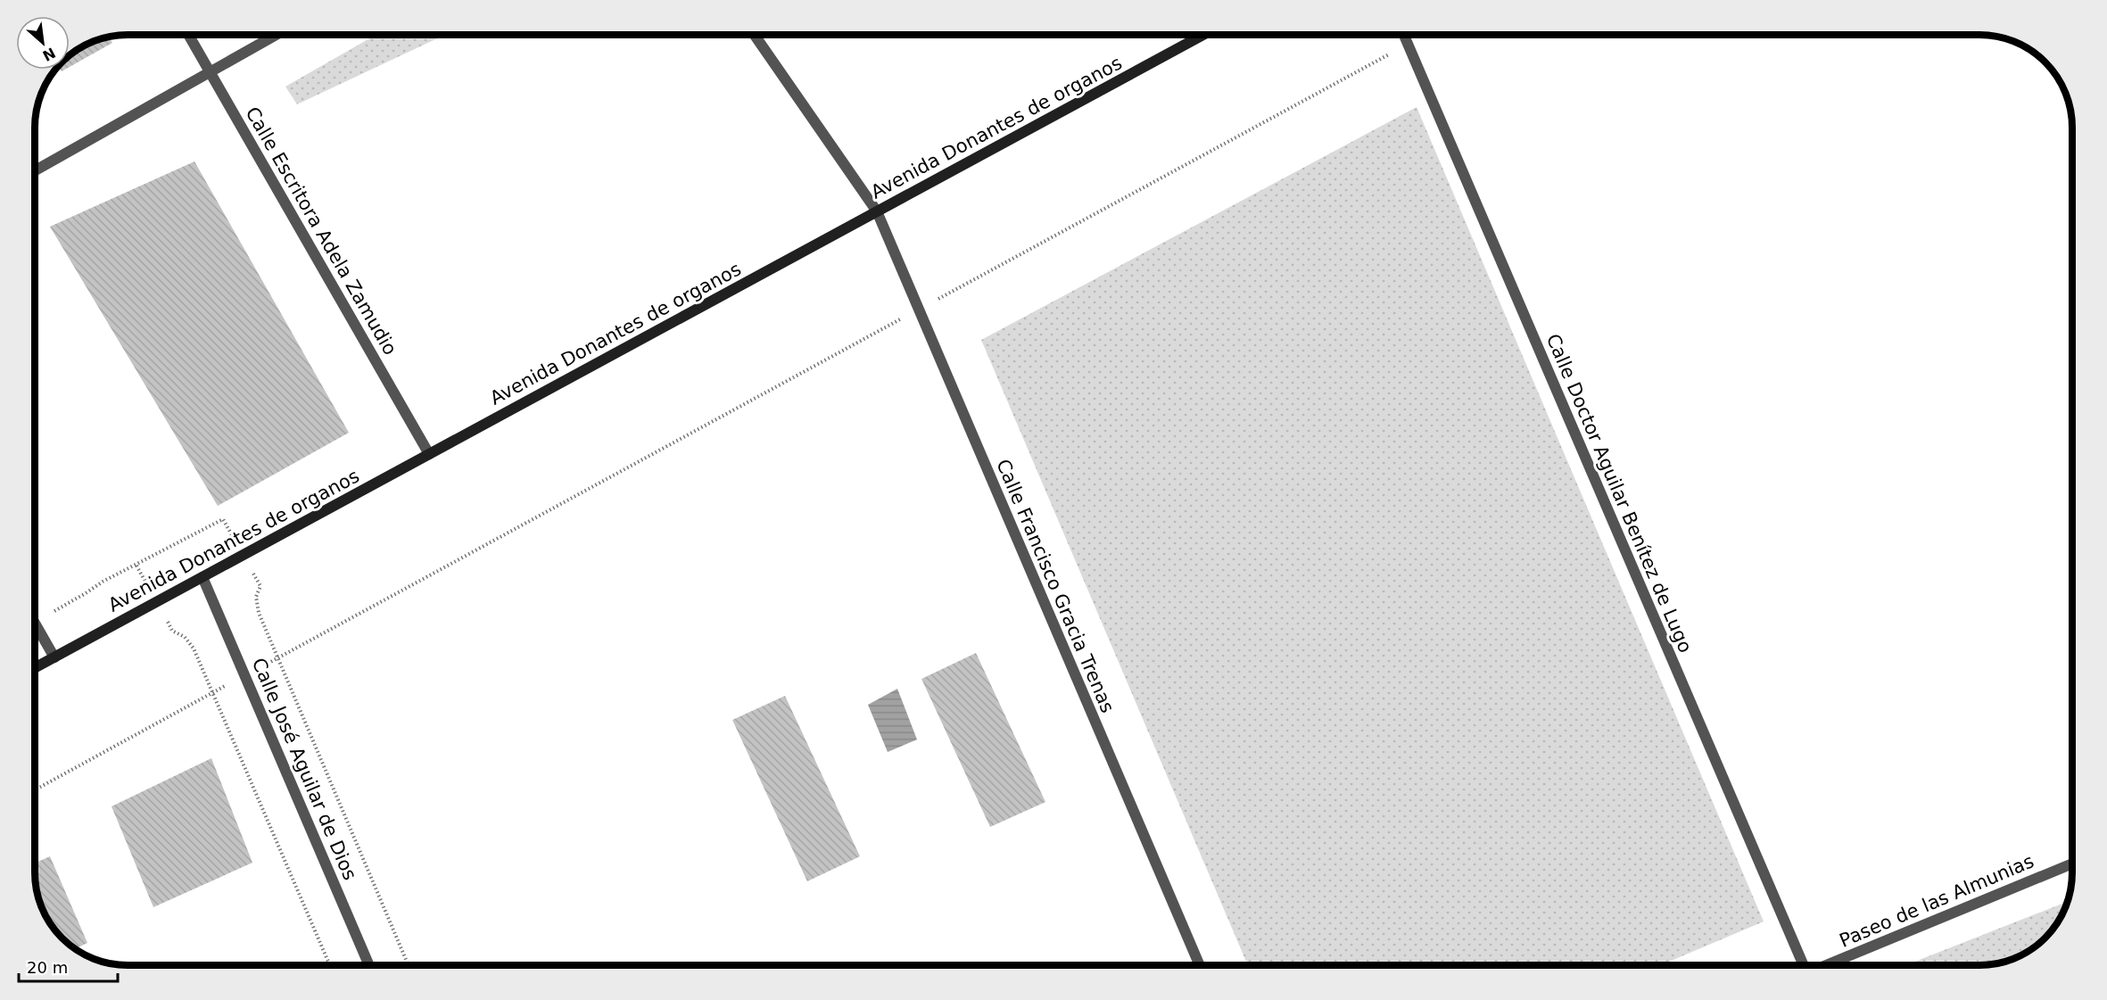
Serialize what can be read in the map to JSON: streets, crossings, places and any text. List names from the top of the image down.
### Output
{
  "streets": {
    "street": [
      "Avenida Donantes de organos",
      "Calle Escritora Adela Zamudio",
      "Calle Doctor Aguilar Benítez de Lugo",
      "Calle Francisco Gracia Trenas",
      "Calle José Aguilar de Dios",
      "Paseo de las Almunias"
    ]
  },
  "crossings": [
    ["Avenida Donantes de organos", "Calle Escritora Adela Zamudio"],
    ["Avenida Donantes de organos", "Calle Francisco Gracia Trenas"],
    ["Avenida Donantes de organos", "Calle José Aguilar de Dios"]
  ],
  "scale_bar": "20 m",
  "north": "bottom right"
}
